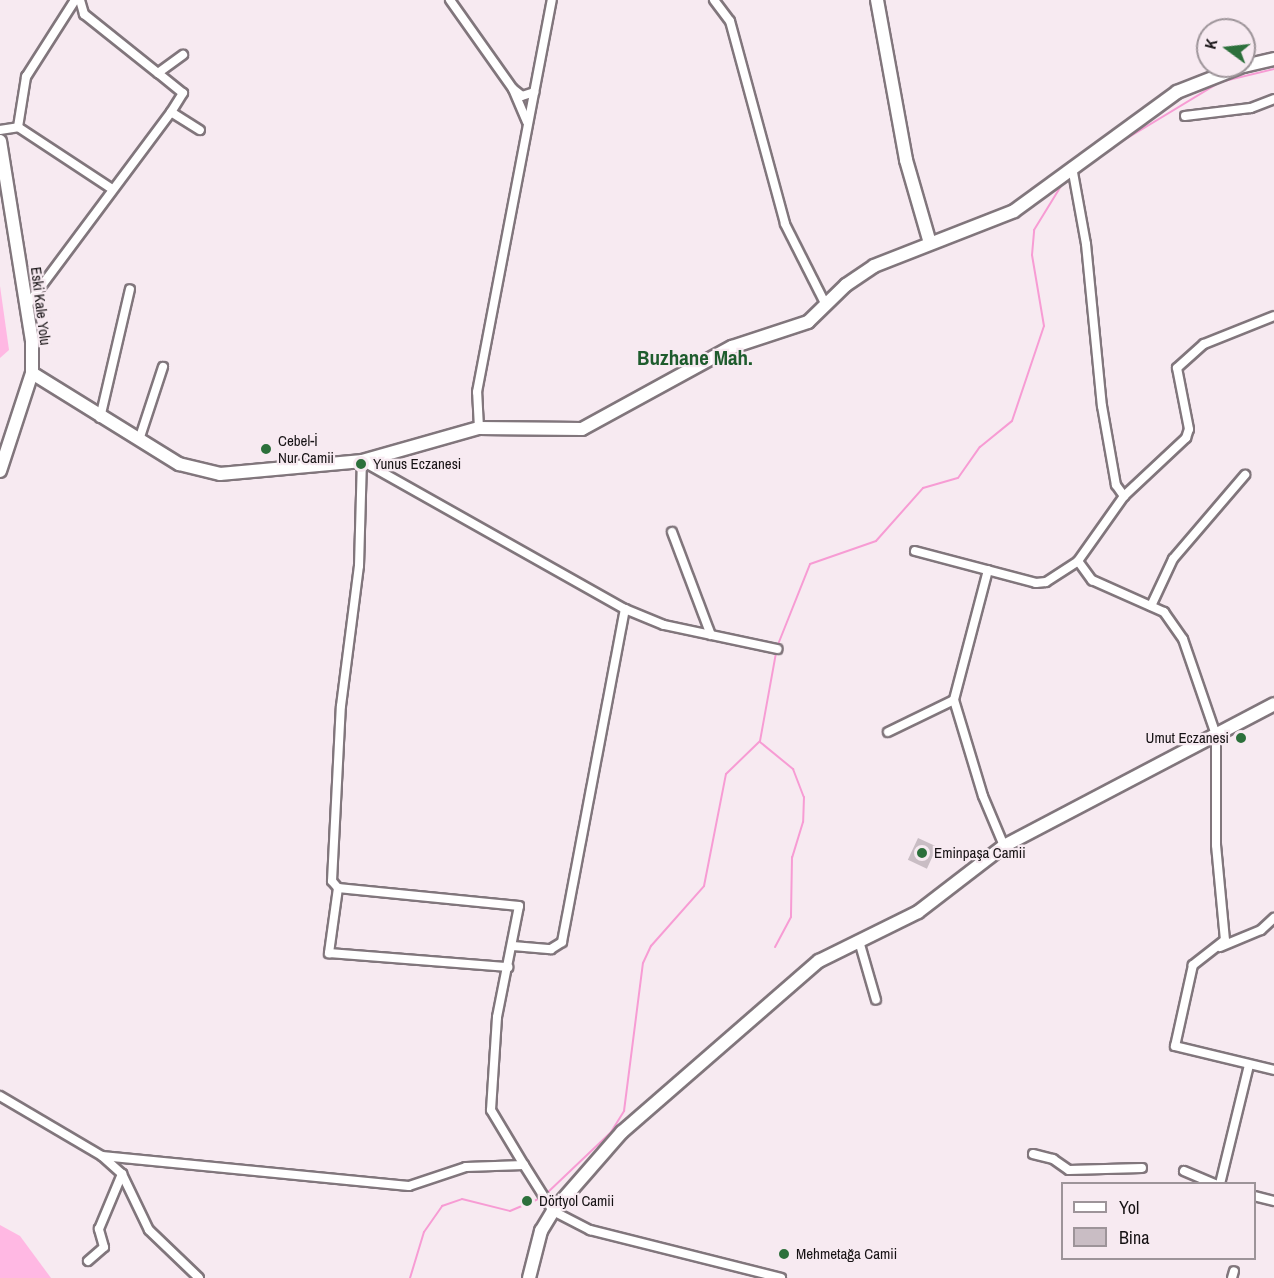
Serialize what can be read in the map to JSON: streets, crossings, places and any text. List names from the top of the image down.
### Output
{
  "streets": {
    "street": ["Eski Kale Yolu"]
  },
  "districts": ["Buzhane Mah."],
  "places": [
    "Cebel-İ Nur Camii",
    "Yunus Eczanesi",
    "Umut Eczanesi",
    "Eminpaşa Camii",
    "Dörtyol Camii",
    "Mehmetağa Camii"
  ],
  "legend": ["Yol", "Bina"],
  "north": "left"
}
